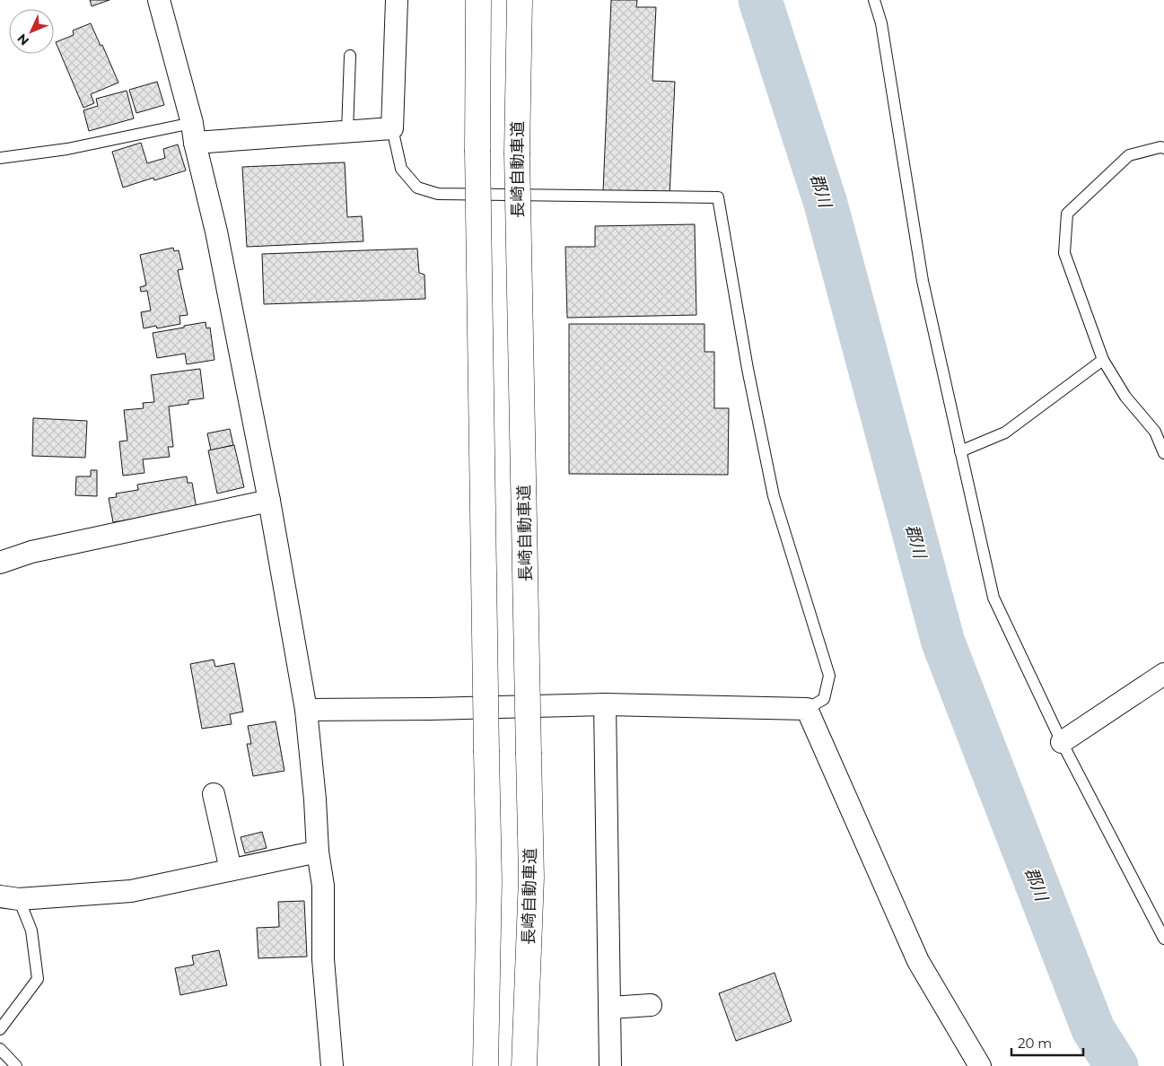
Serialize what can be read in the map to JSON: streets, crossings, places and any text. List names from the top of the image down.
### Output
{
  "streets": {
    "highway": ["長崎自動車道"]
  },
  "water": ["郡川"],
  "scale_bar": "20 m",
  "north": "bottom left"
}
